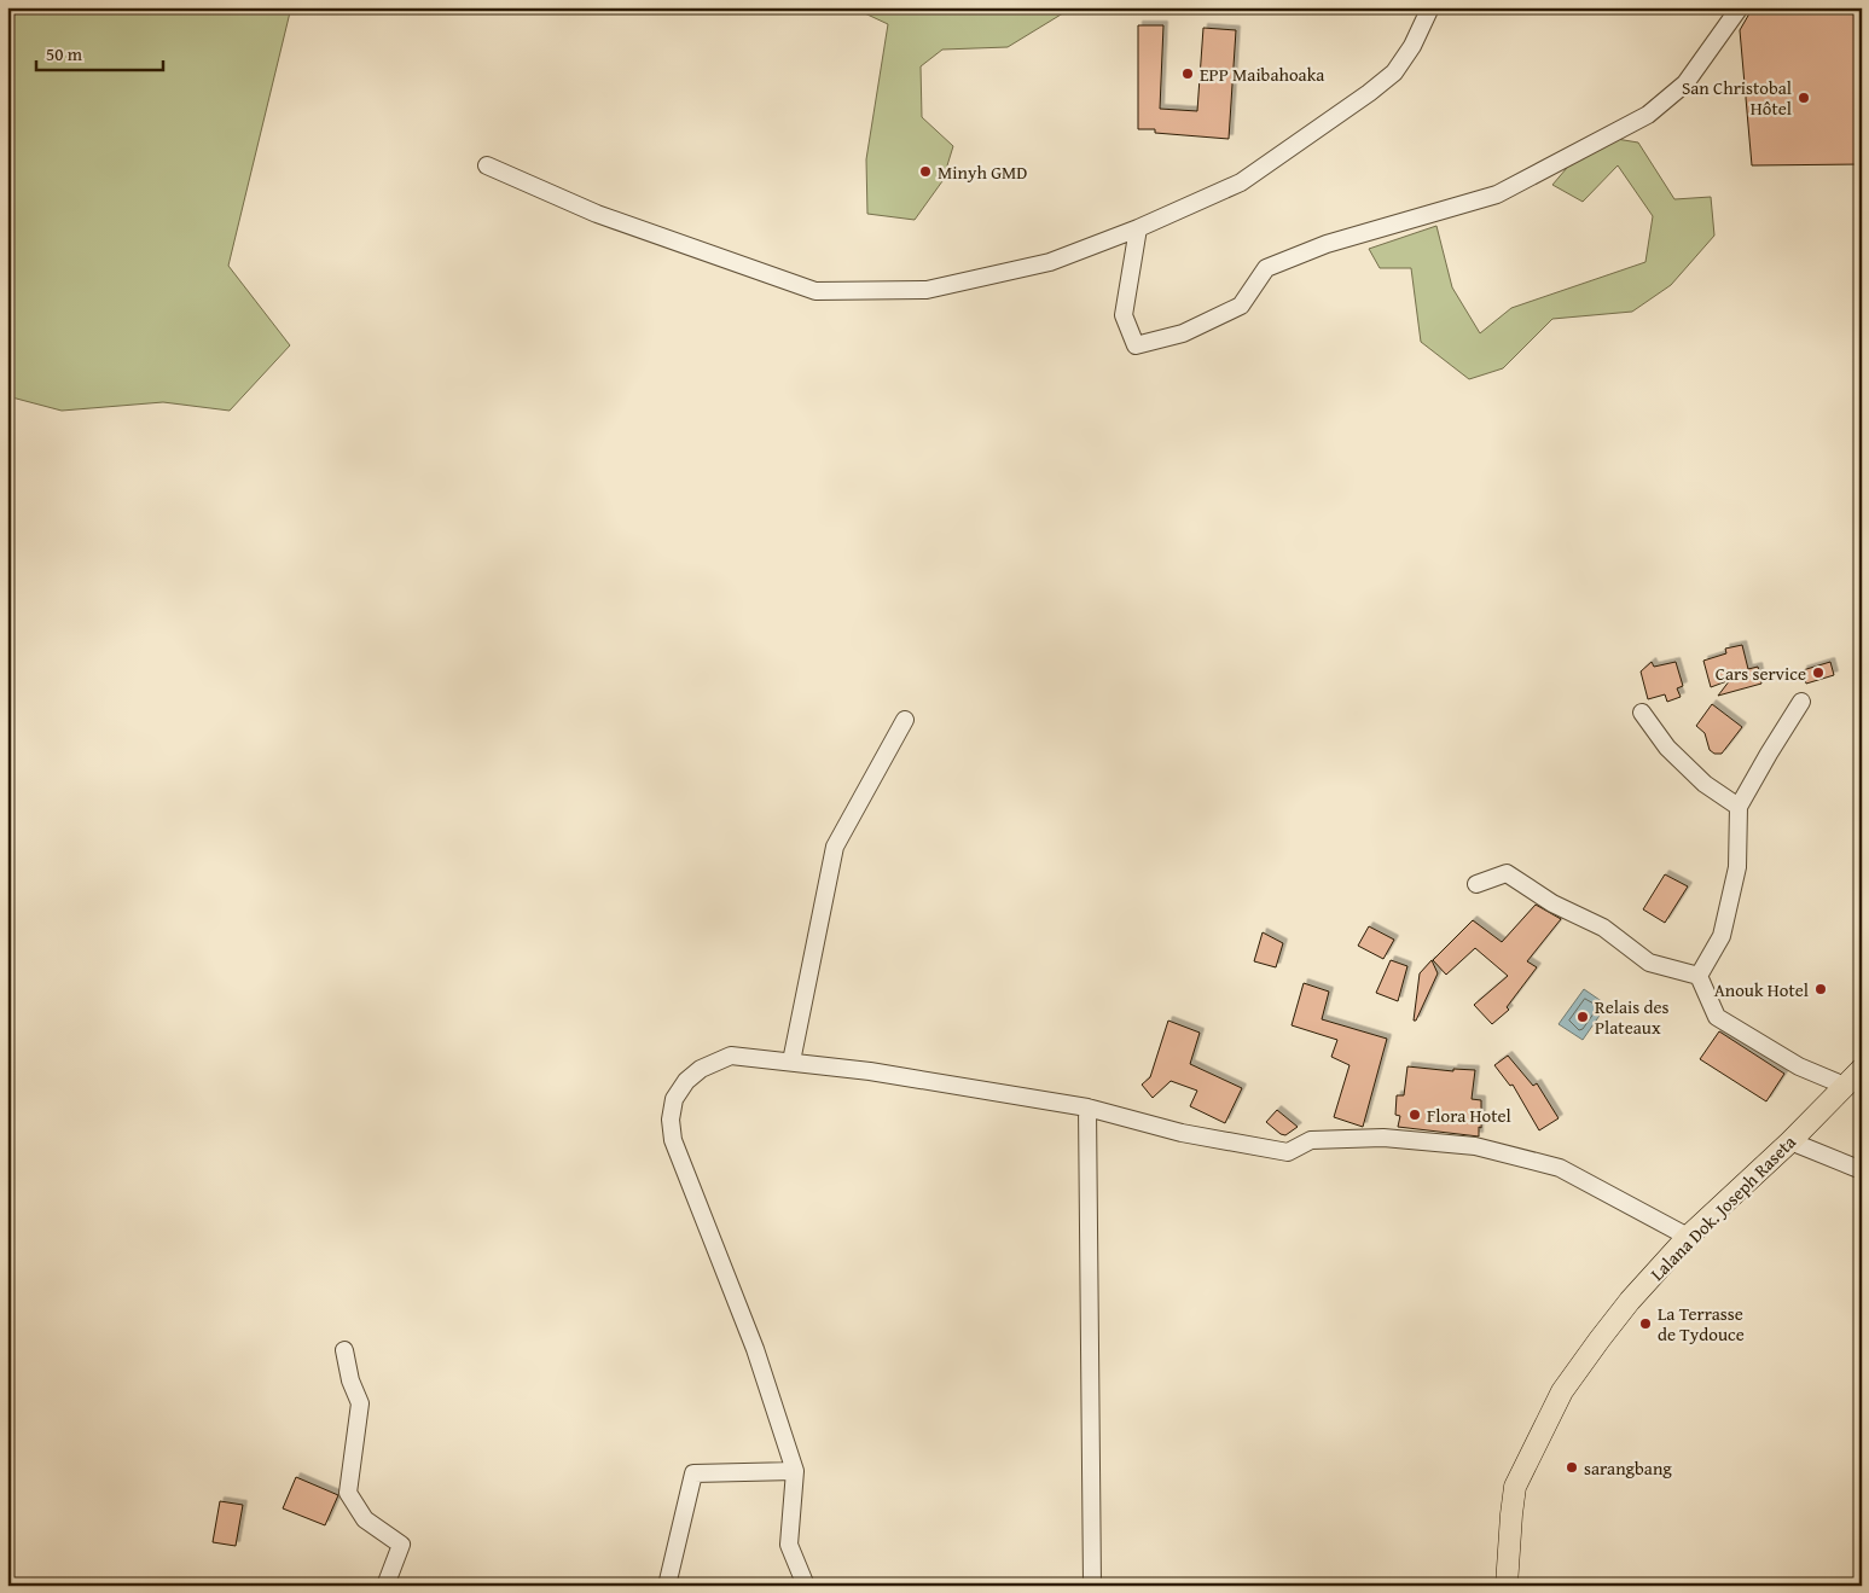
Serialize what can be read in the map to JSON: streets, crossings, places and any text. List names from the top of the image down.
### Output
{
  "streets": {
    "main road": ["Lalana Dok. Joseph Raseta"]
  },
  "places": [
    "EPP Maibahoaka",
    "San Christobal Hôtel",
    "Minyh GMD",
    "Cars service",
    "Anouk Hotel",
    "Relais des Plateaux",
    "Flora Hotel",
    "La Terrasse de Tydouce",
    "sarangbang"
  ],
  "scale_bar": "50 m"
}
